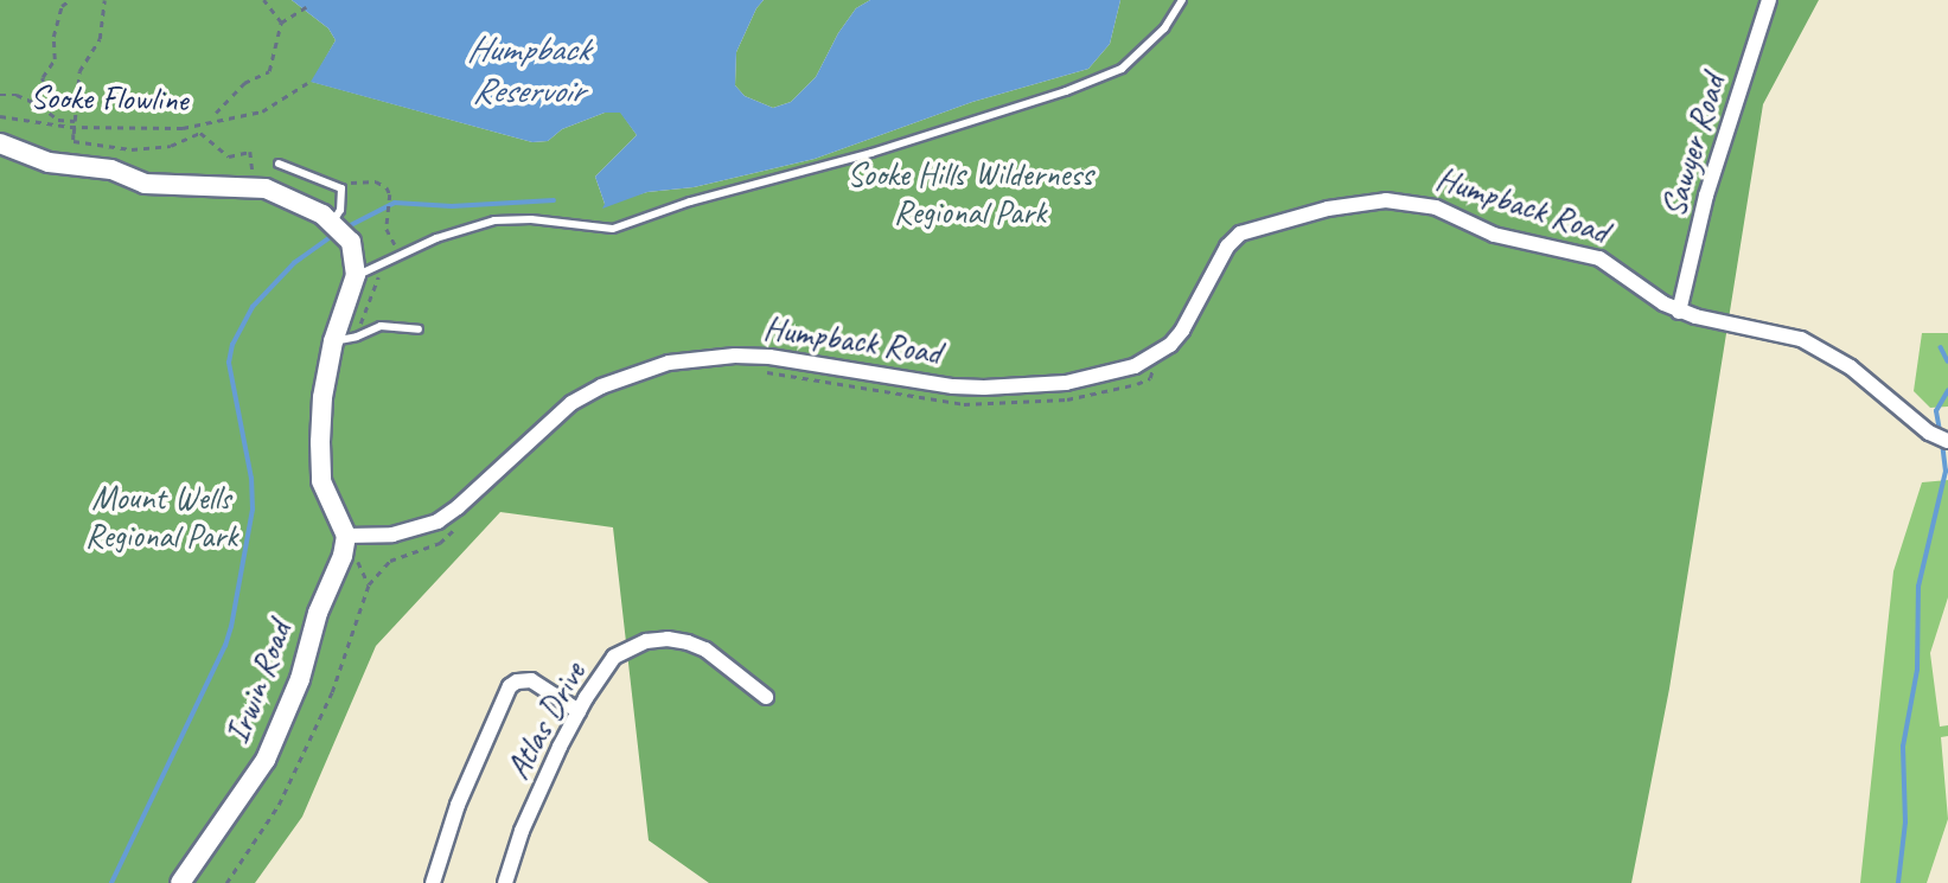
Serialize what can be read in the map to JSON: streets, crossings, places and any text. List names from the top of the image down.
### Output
{
  "streets": {
    "street": [
      "Sawyer Road",
      "Humpback Road",
      "Irwin Road",
      "Atlas Drive"
    ],
    "path": ["Sooke Flowline"]
  },
  "crossings": [
    ["Sawyer Road", "Humpback Road"],
    ["Humpback Road", "Irwin Road"]
  ],
  "water": ["Humpback Reservoir"],
  "parks": ["Sooke Hills Wilderness Regional Park", "Mount Wells Regional Park"]
}
